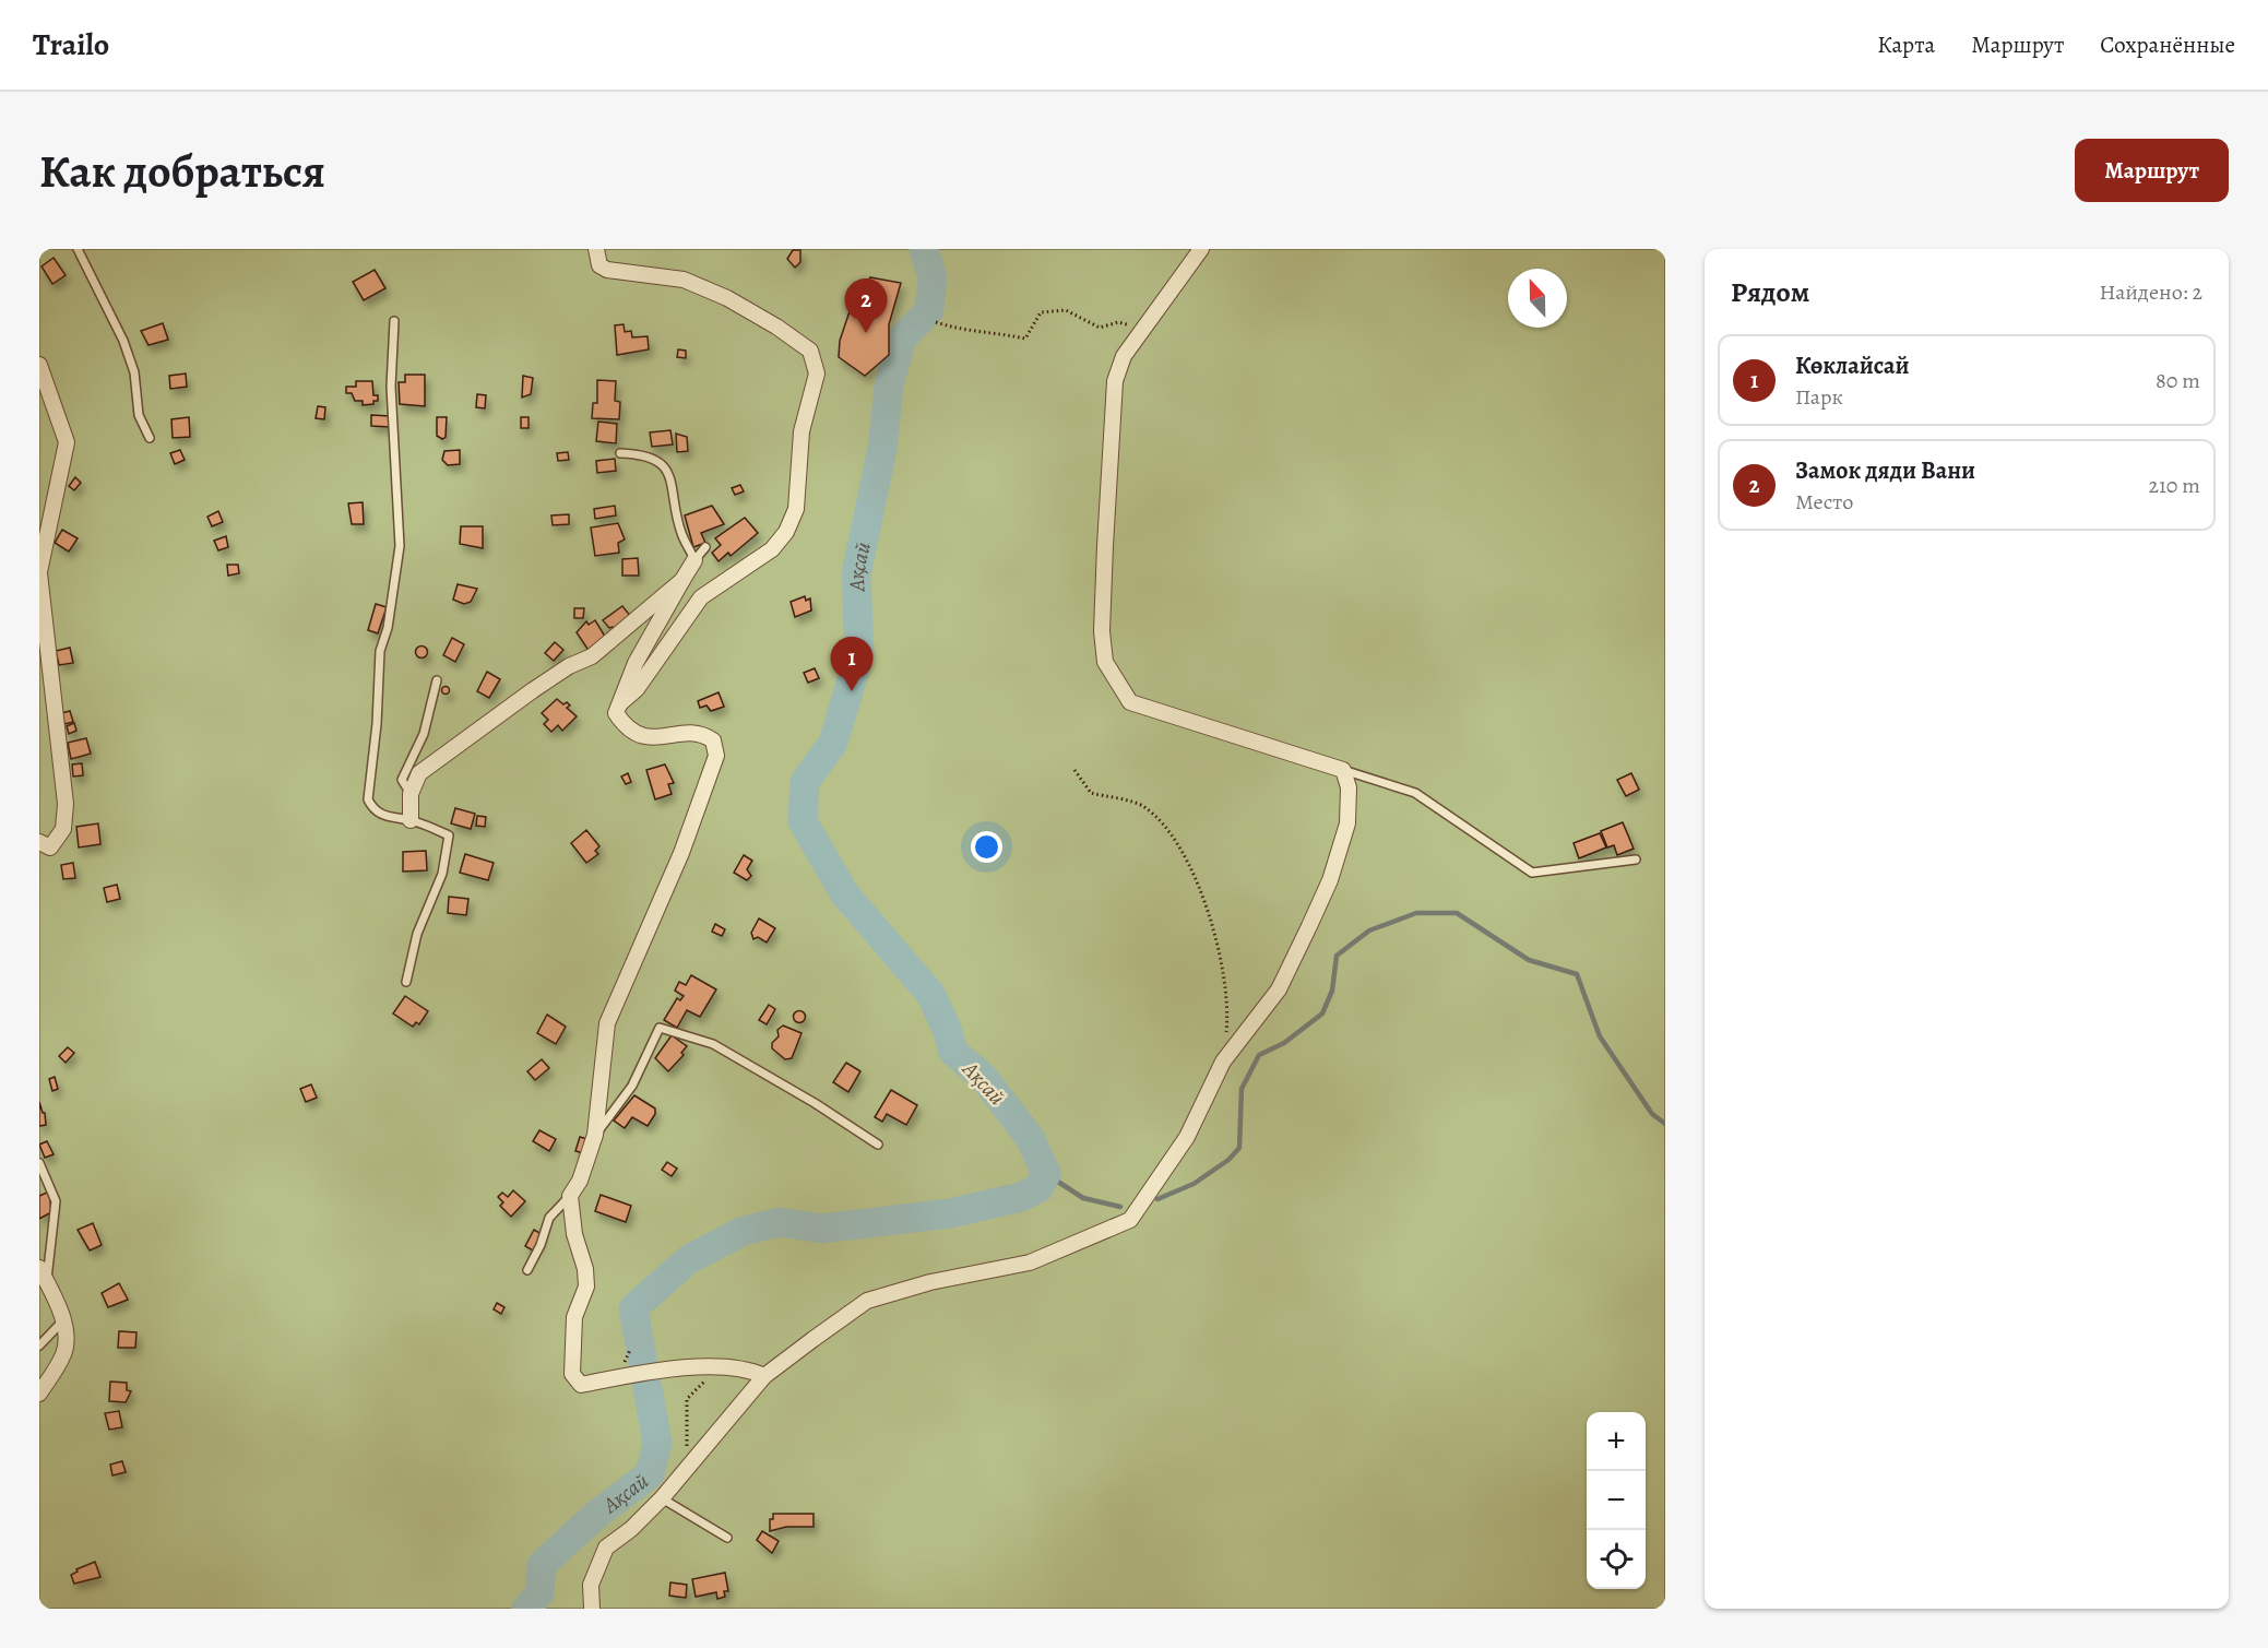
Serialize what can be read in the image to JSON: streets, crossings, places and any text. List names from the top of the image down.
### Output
{
  "water": ["Ақсай"],
  "north": "top",
  "page": {
    "header": "Trailo",
    "nav": ["Карта", "Маршрут", "Сохранённые"],
    "buttons": "Маршрут",
    "title": "Как добраться",
    "heading": ["Рядом", "Найдено: 2"],
    "pins": ["2", "1"],
    "list": [
      {
        "mark": "1",
        "name": "Көклайсай",
        "note": "Парк",
        "value": "80 m"
      },
      {
        "mark": "2",
        "name": "Замок дяди Вани",
        "note": "Место",
        "value": "210 m"
      }
    ],
    "map_buttons": ["+", "−"]
  }
}
